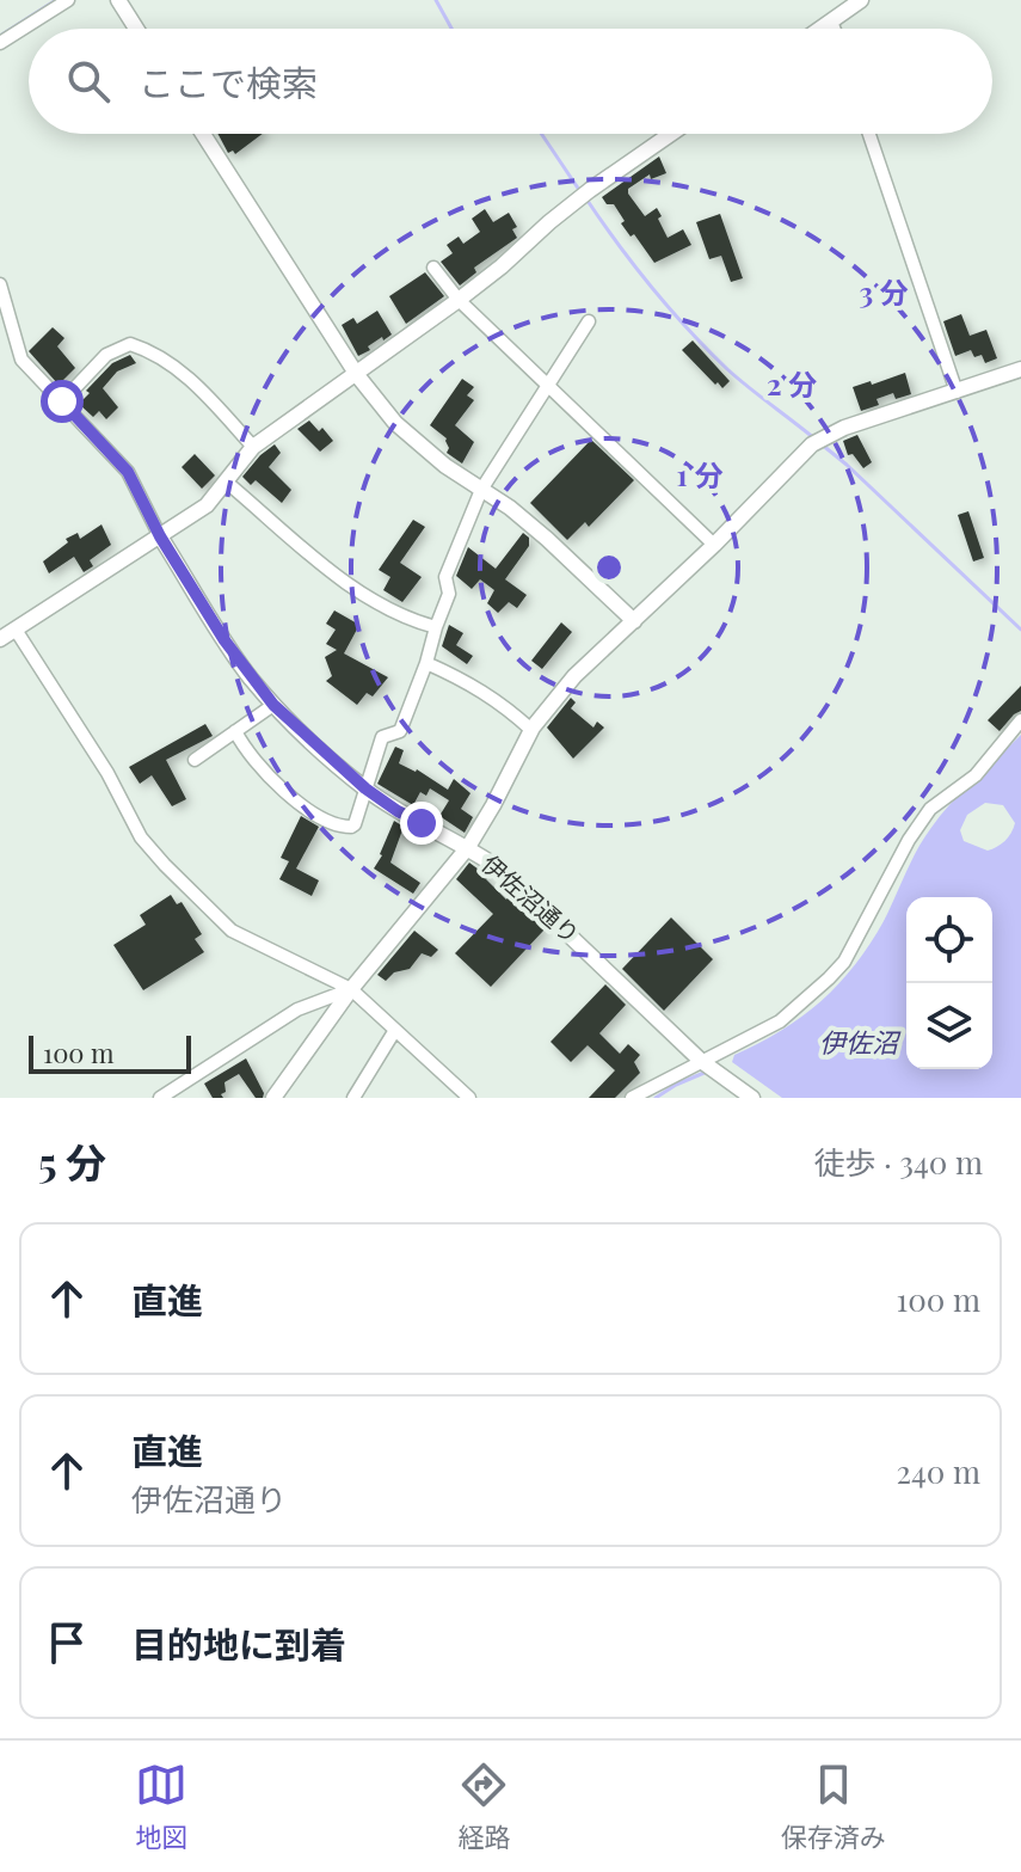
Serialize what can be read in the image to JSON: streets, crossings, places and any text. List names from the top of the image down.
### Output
{
  "streets": {
    "street": ["伊佐沼通り"]
  },
  "water": ["伊佐沼"],
  "scale_bar": "100 m",
  "page": {
    "search": "ここで検索",
    "scale": "100 m",
    "heading": ["5 分", "徒歩 · 340 m"],
    "list": [
      ["直進", "100 m"],
      ["直進", "伊佐沼通り", "240 m"],
      "目的地に到着"
    ],
    "nav": ["地図", "経路", "保存済み"]
  },
  "rings": ["3 分", "2 分", "1 分"]
}
